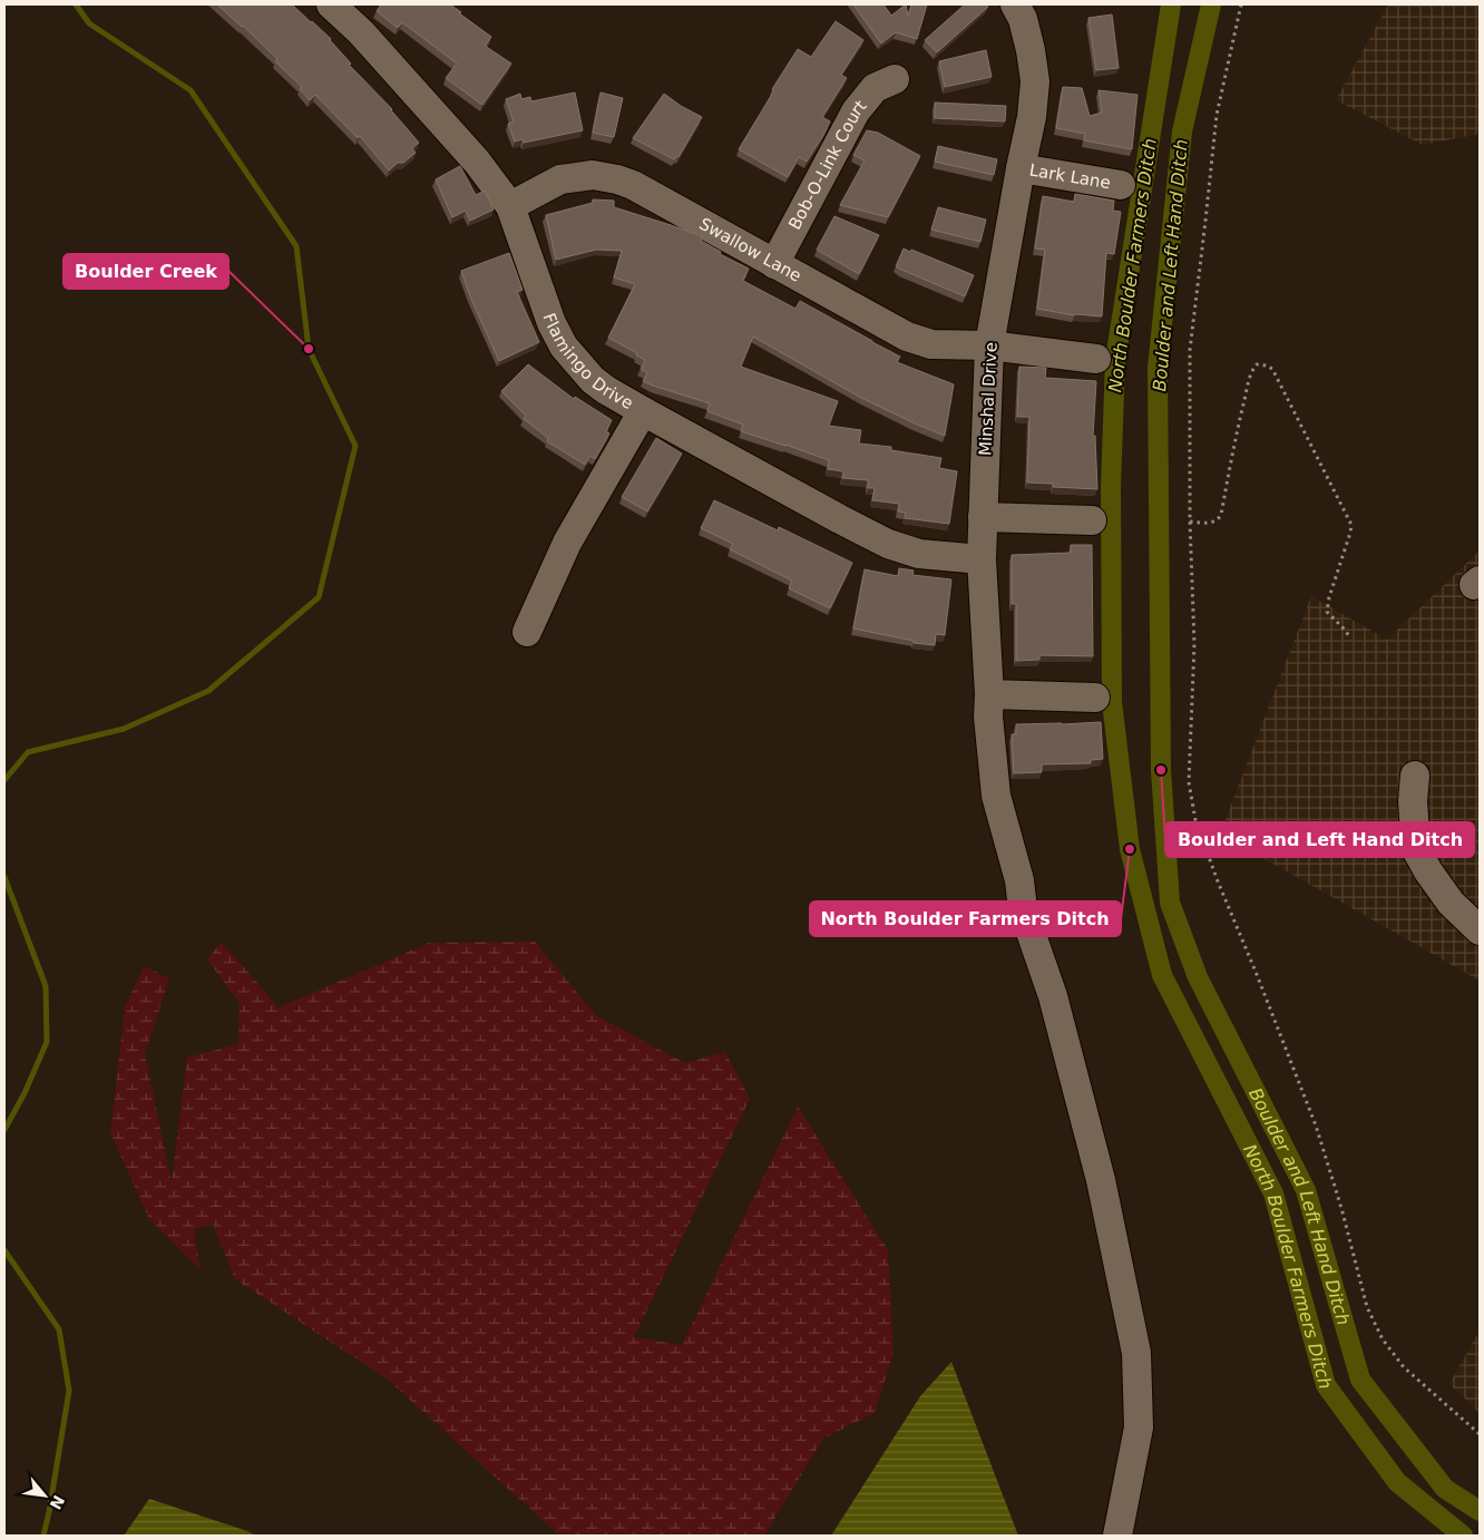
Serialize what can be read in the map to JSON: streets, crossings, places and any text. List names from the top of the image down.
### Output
{
  "streets": {
    "street": [
      "Bob-O-Link Court",
      "Lark Lane",
      "Swallow Lane",
      "Flamingo Drive",
      "Minshal Drive"
    ]
  },
  "crossings": [
    ["Bob-O-Link Court", "Swallow Lane"],
    ["Lark Lane", "Minshal Drive"],
    ["Swallow Lane", "Flamingo Drive"],
    ["Swallow Lane", "Minshal Drive"],
    ["Flamingo Drive", "Minshal Drive"]
  ],
  "water": ["North Boulder Farmers Ditch", "Boulder and Left Hand Ditch"],
  "places": ["Boulder Creek", "Boulder and Left Hand Ditch", "North Boulder Farmers Ditch"],
  "north": "bottom right"
}
